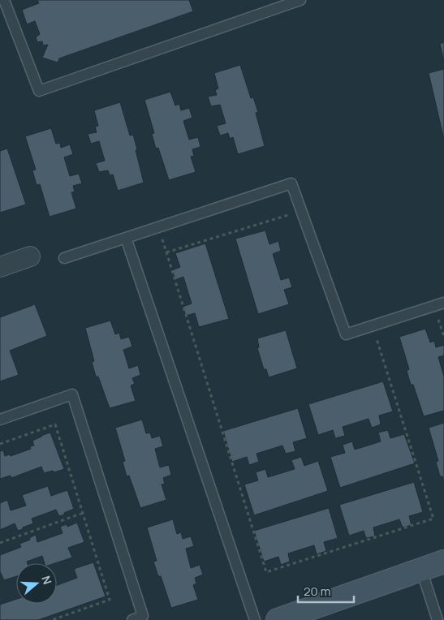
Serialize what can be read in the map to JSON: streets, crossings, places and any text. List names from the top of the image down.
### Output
{
  "scale_bar": "20 m",
  "north": "right"
}
